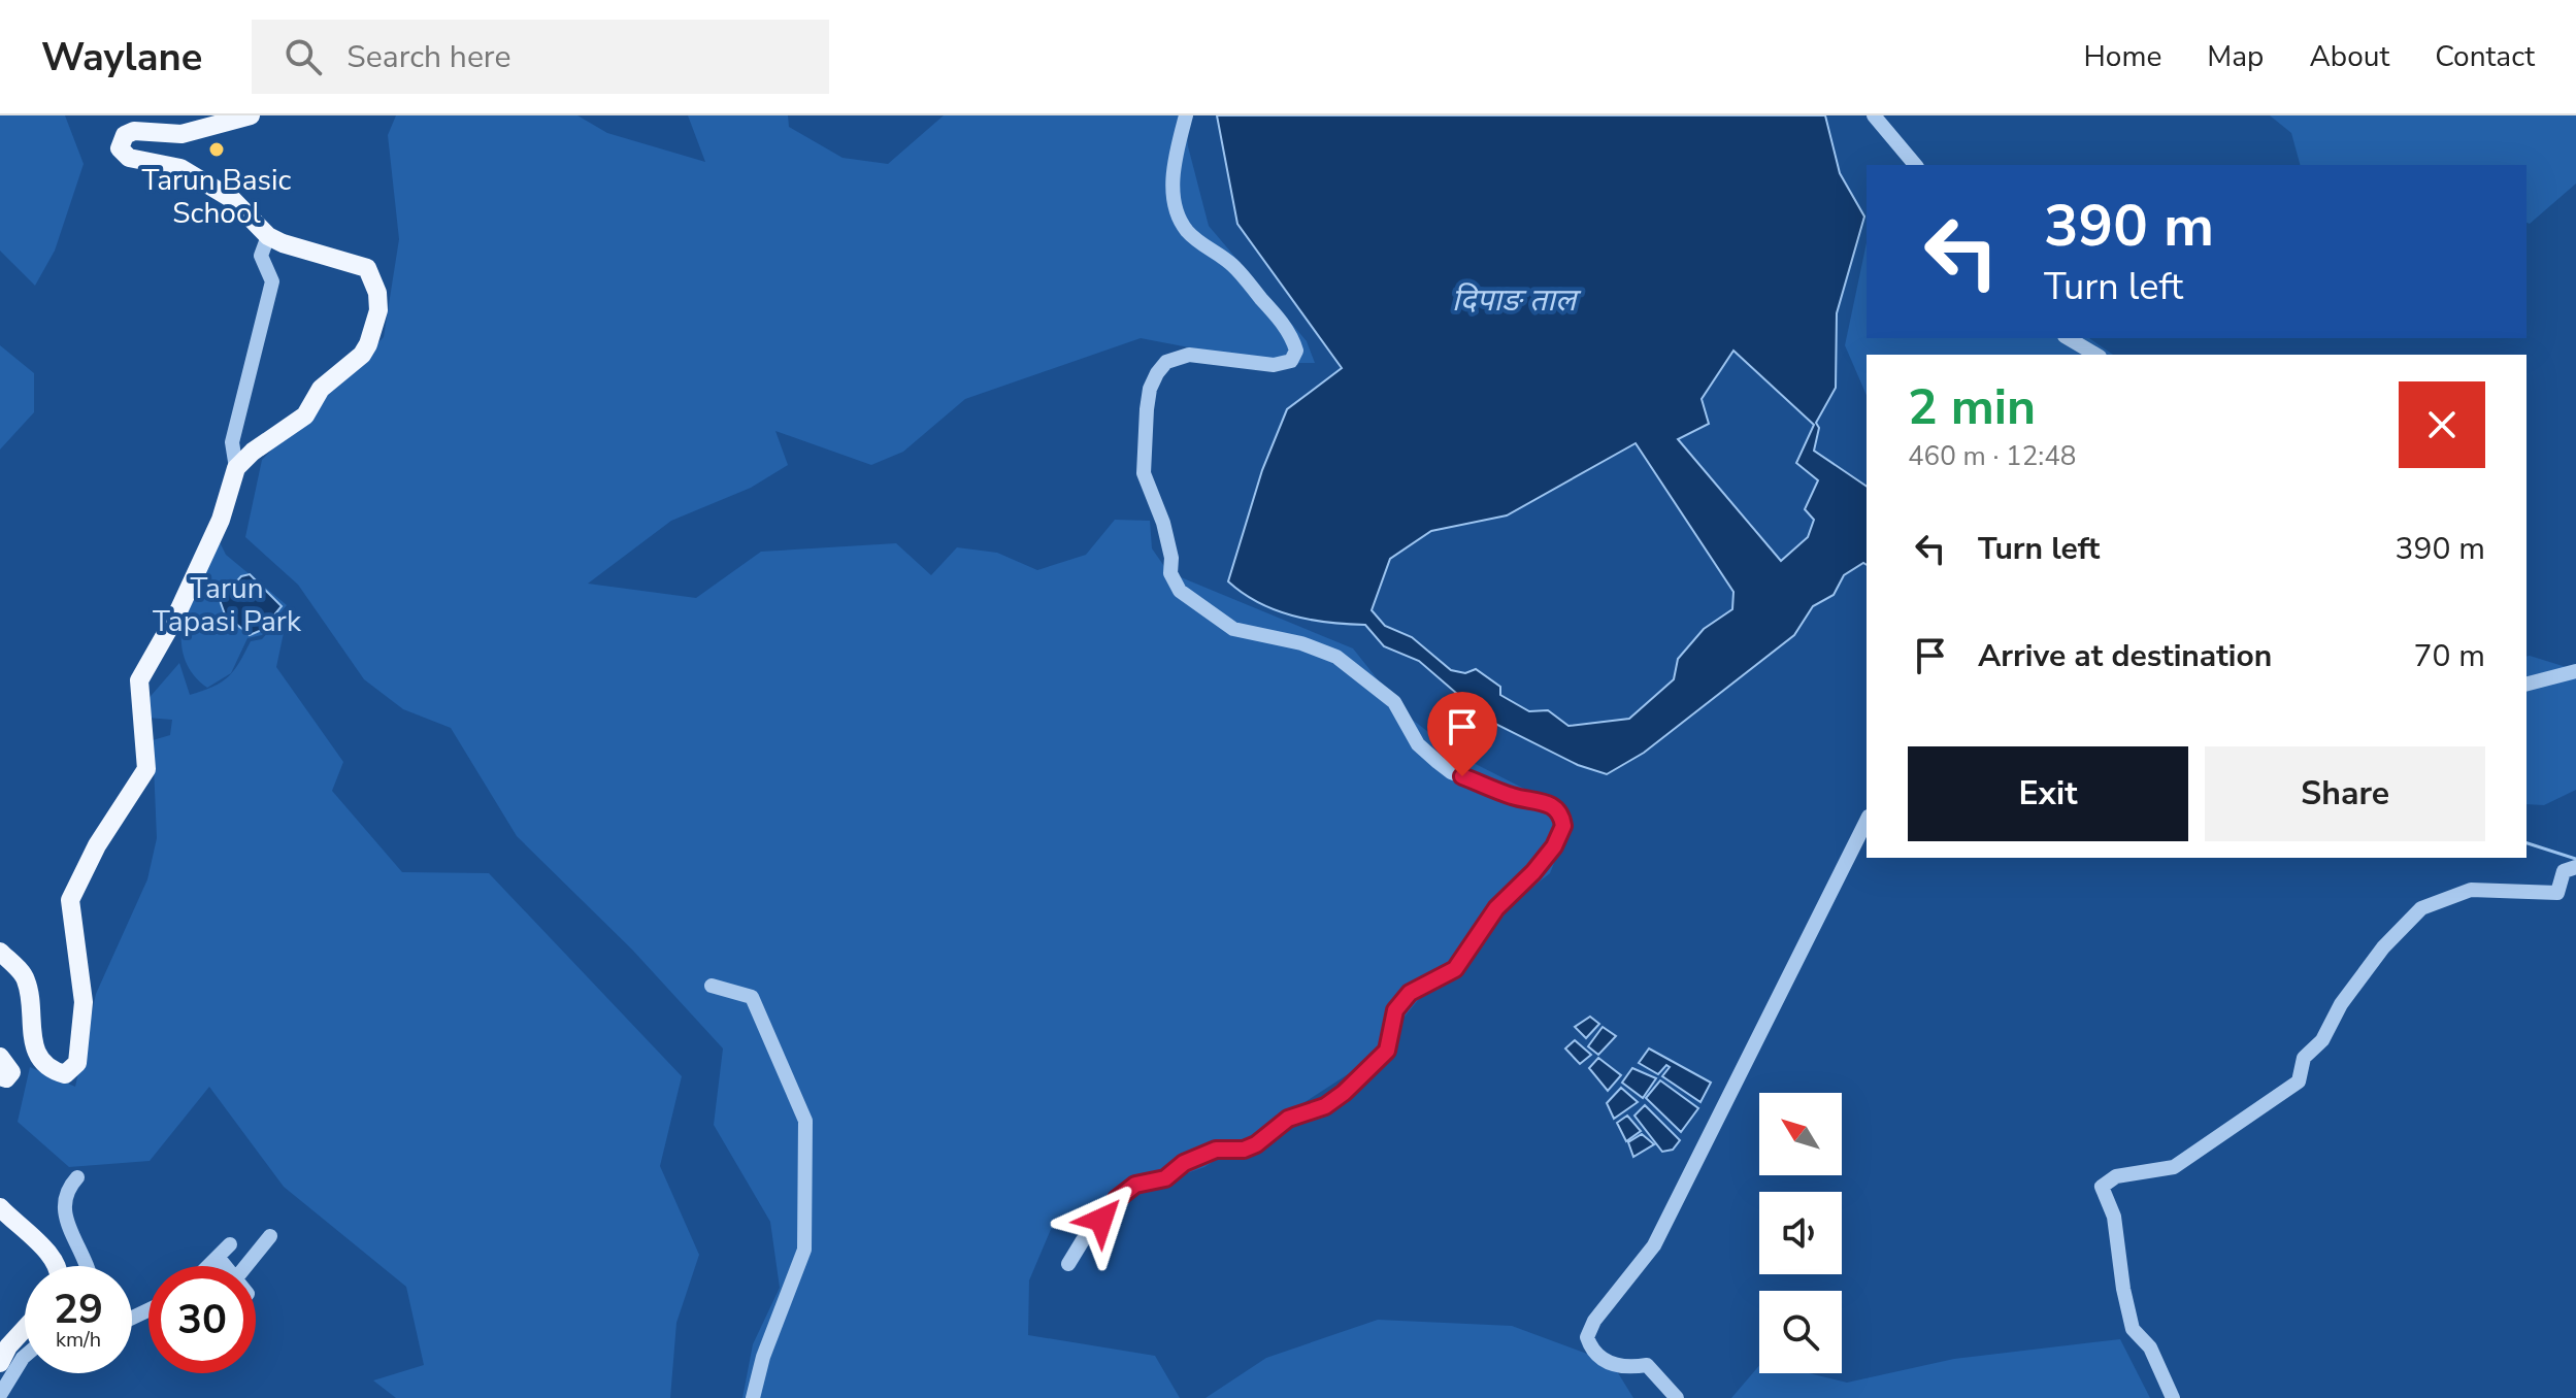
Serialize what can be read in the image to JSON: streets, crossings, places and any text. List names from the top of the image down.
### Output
{
  "water": ["दिपाङ ताल"],
  "parks": ["Tarun Tapasi Park"],
  "places": ["Tarun Basic School"],
  "north": "top left",
  "page": {
    "header": "Waylane",
    "search": "Search here",
    "nav": [
      "Home",
      "Map",
      "About",
      "Contact"
    ],
    "turn": ["390 m", "Turn left"],
    "heading": ["2 min", "460 m · 12:48"],
    "list": [
      {
        "name": "Turn left",
        "value": "390 m"
      },
      {
        "name": "Arrive at destination",
        "value": "70 m"
      }
    ],
    "buttons": ["Exit", "Share"],
    "speed": "29 km/h",
    "limit": "30"
  }
}
